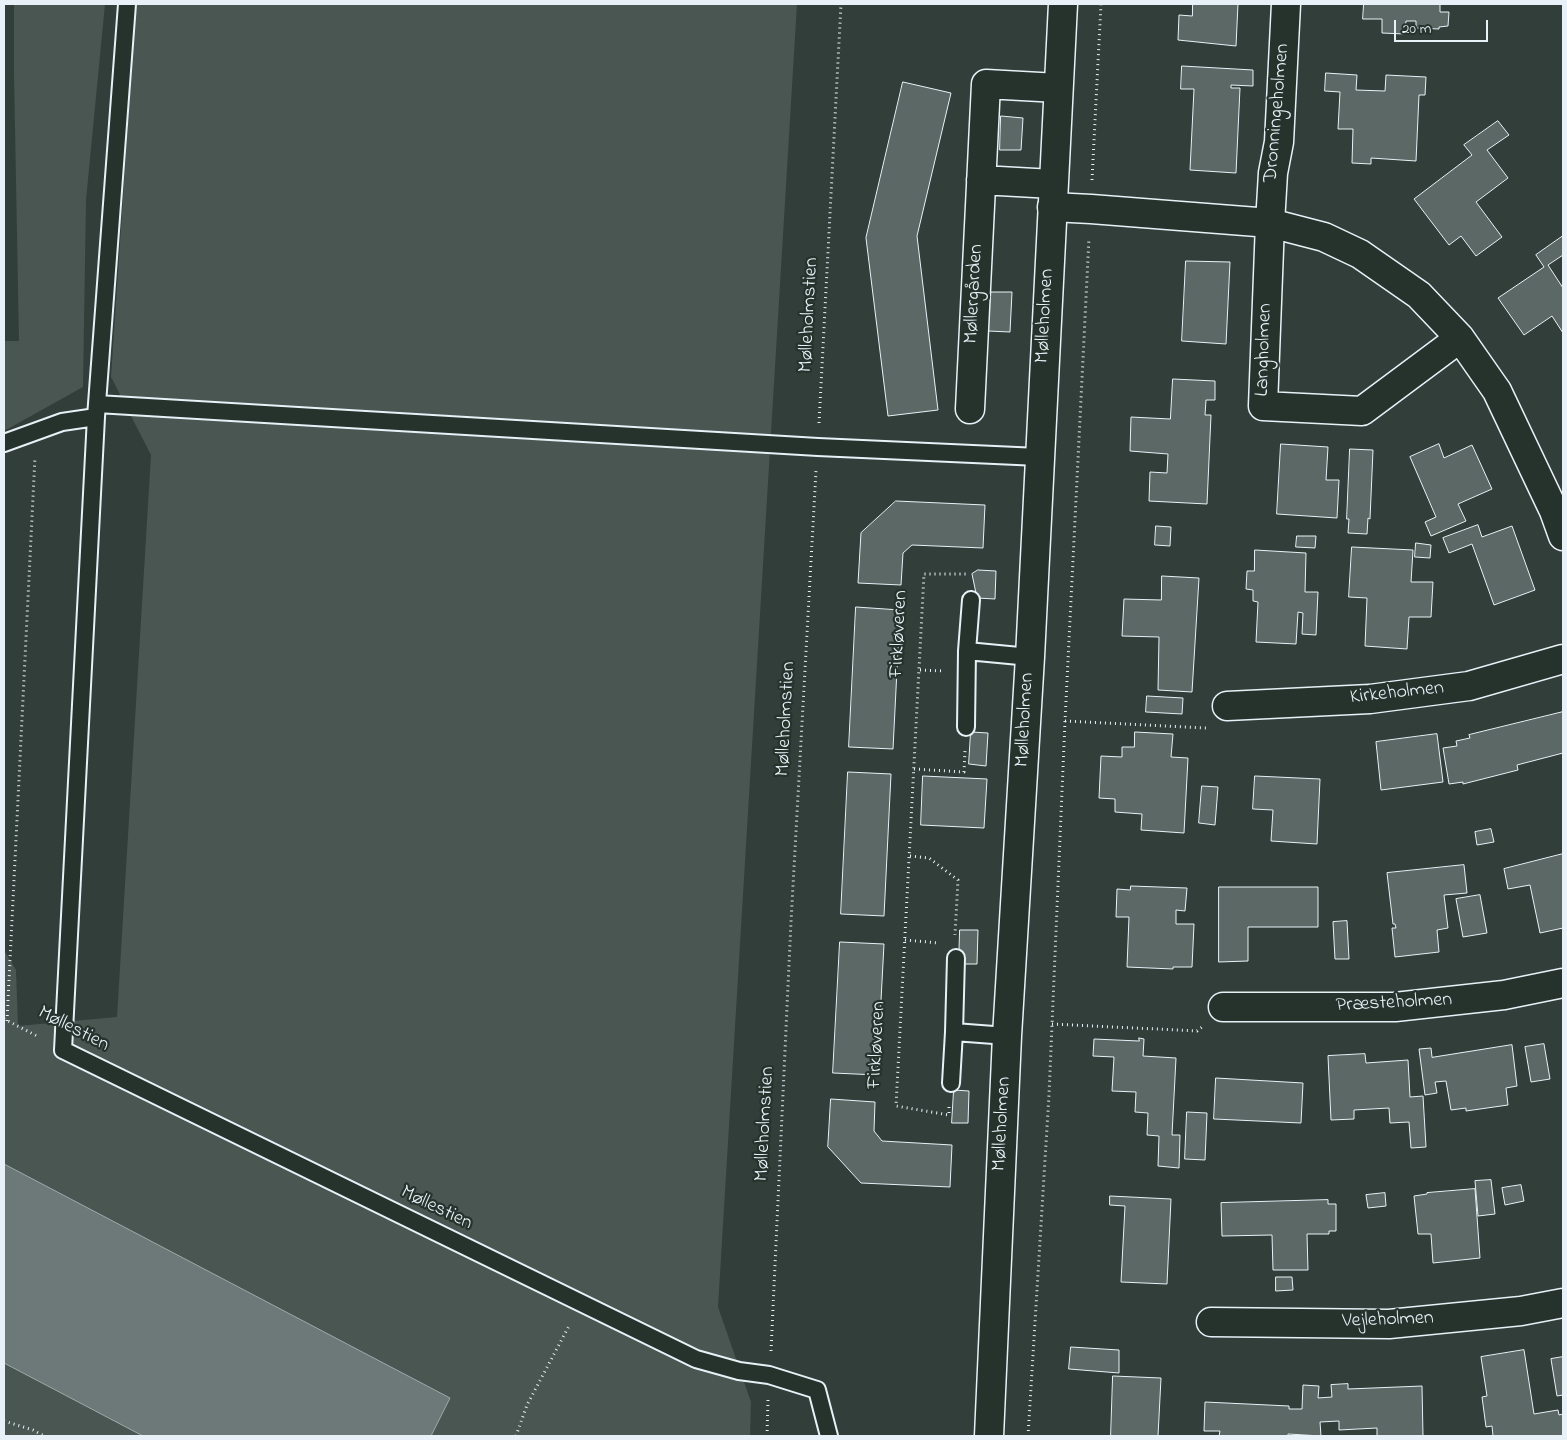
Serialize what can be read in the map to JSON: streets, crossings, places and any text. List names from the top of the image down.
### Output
{
  "streets": {
    "street": [
      "Dronningeholmen",
      "Møllergården",
      "Mølleholmen",
      "Langholmen",
      "Kirkeholmen",
      "Præsteholmen",
      "Vejleholmen"
    ],
    "lane": ["Møllestien"],
    "path": ["Mølleholmstien", "Firkløveren"]
  },
  "crossings": [
    ["Dronningeholmen", "Langholmen"],
    ["Møllergården", "Mølleholmen"],
    ["Mølleholmstien", "Møllestien"]
  ],
  "scale_bar": "20 m"
}
